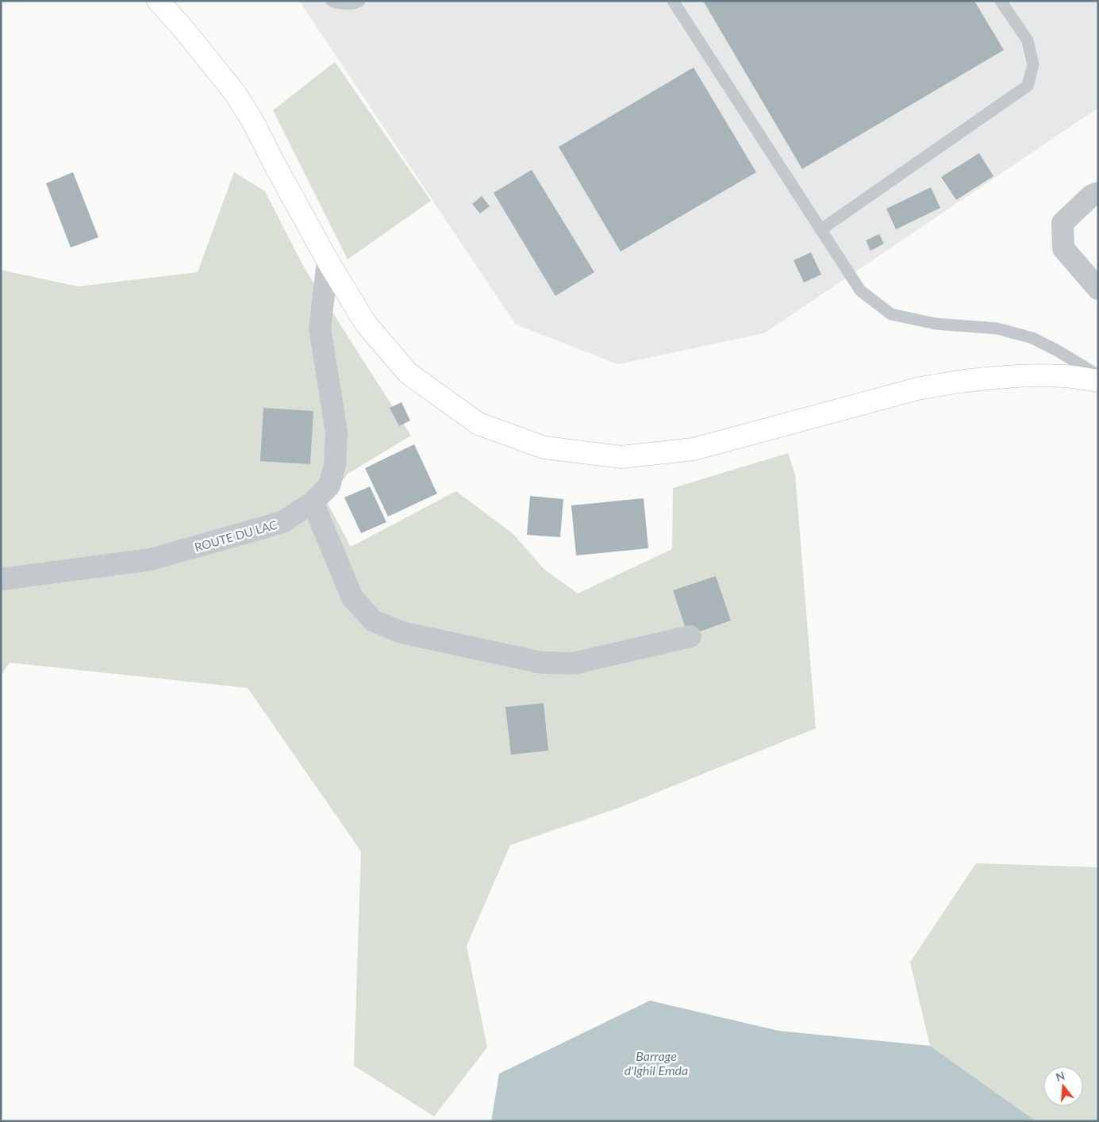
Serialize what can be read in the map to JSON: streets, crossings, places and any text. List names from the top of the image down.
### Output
{
  "streets": {
    "street": ["ROUTE DU LAC"]
  },
  "water": ["Barrage d'Ighil Emda"],
  "north": "top"
}
